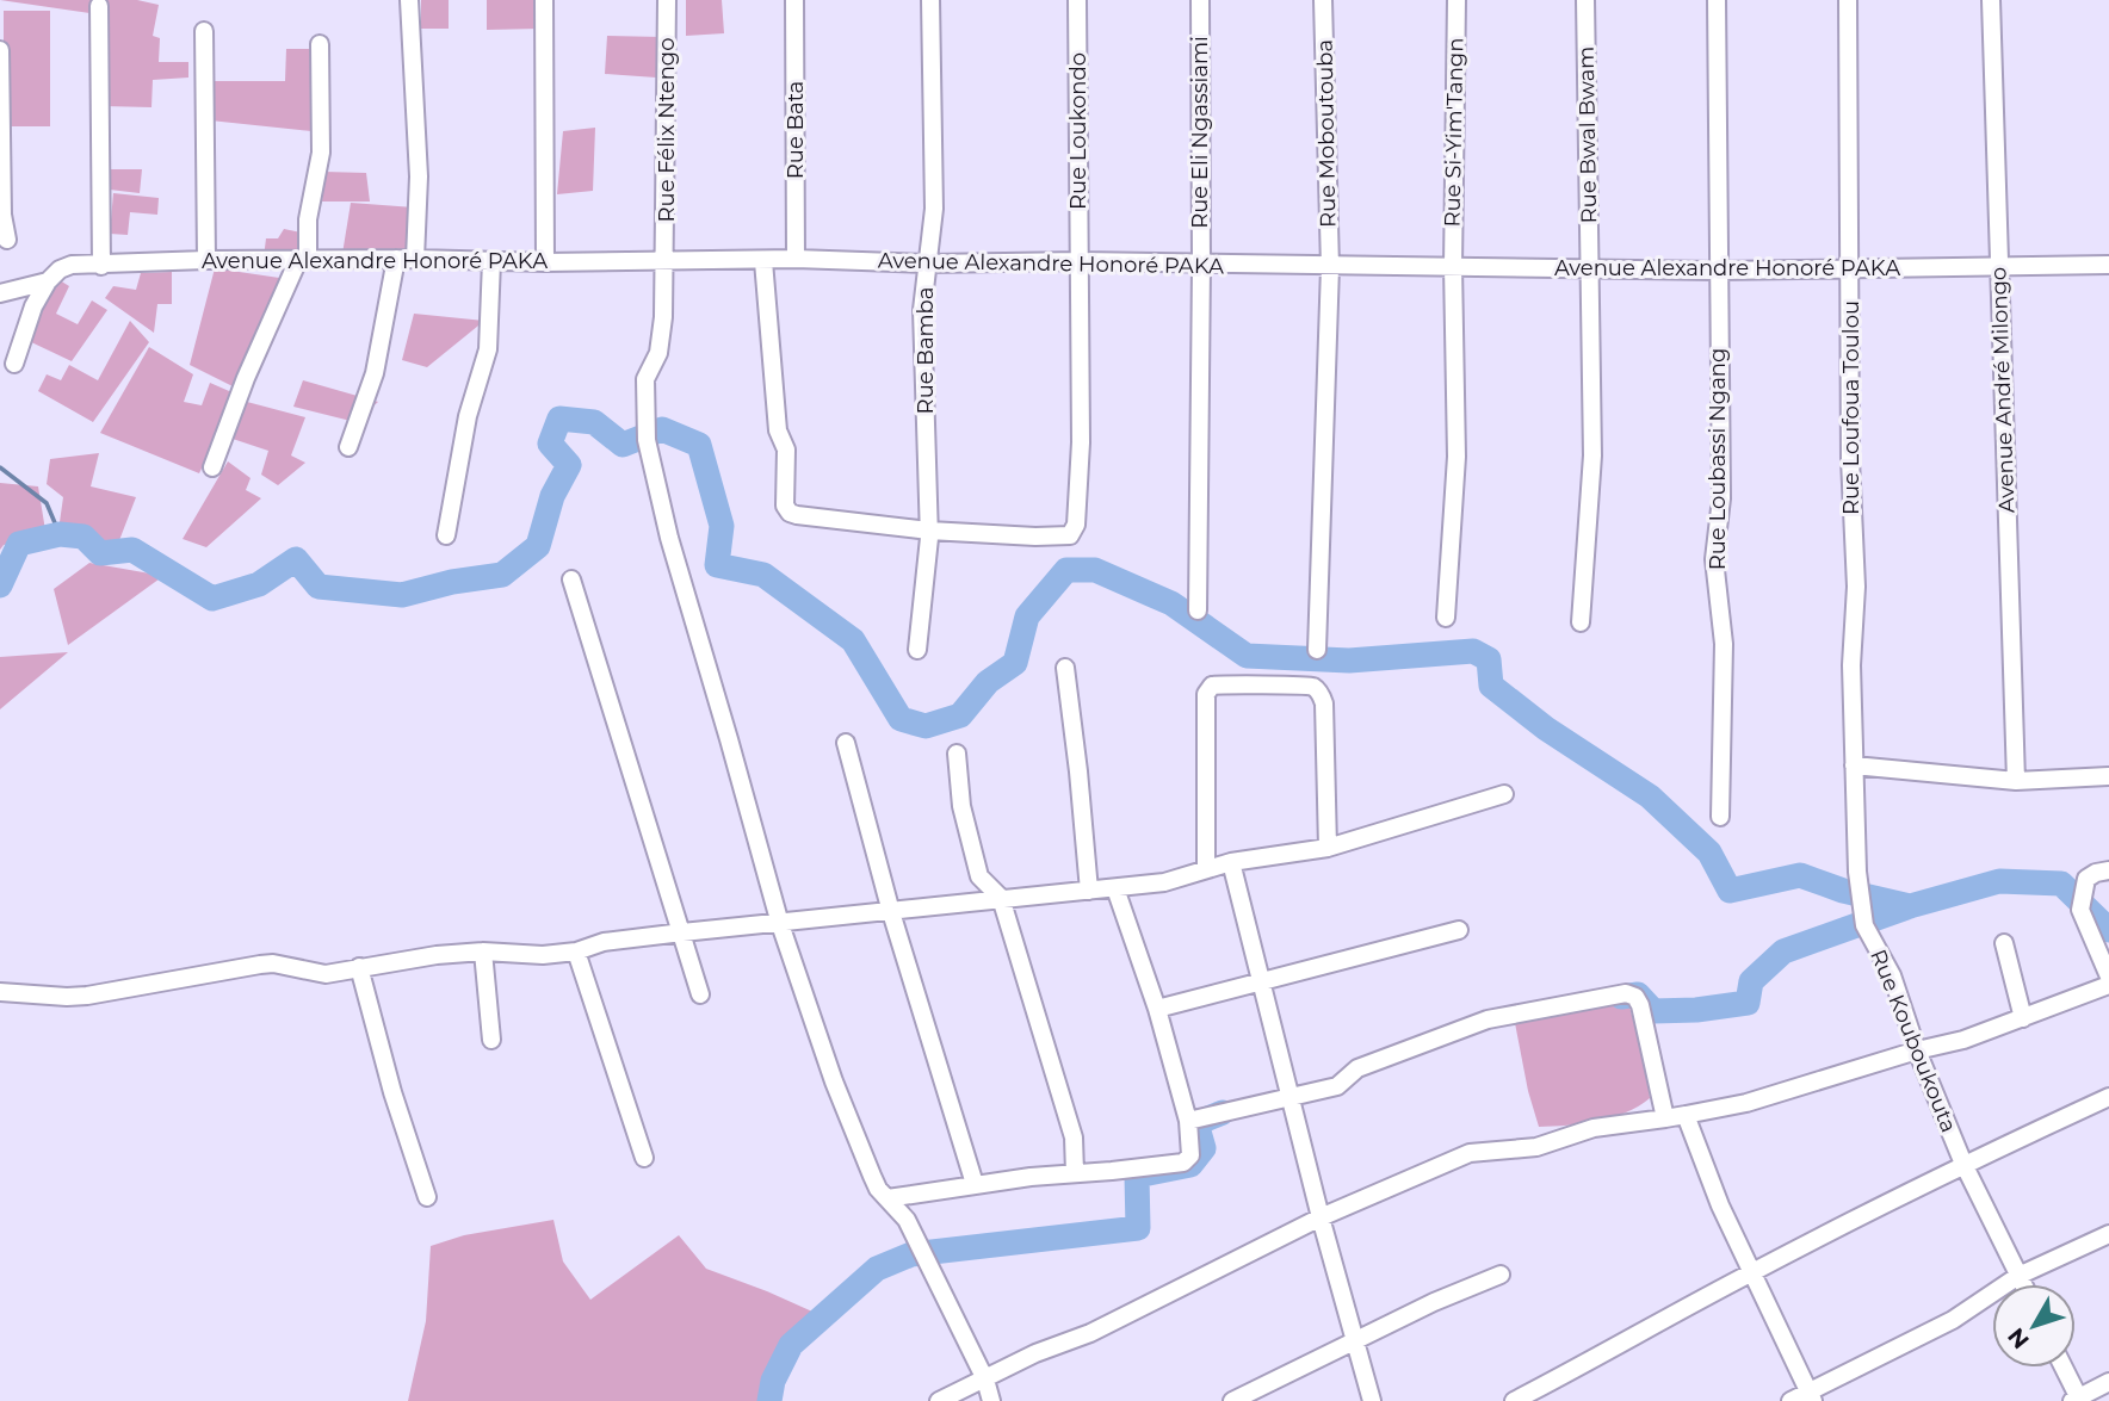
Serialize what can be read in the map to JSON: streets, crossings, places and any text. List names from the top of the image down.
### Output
{
  "streets": {
    "street": [
      "Rue Félix Ntengo",
      "Rue Bata",
      "Rue Loukondo",
      "Rue Eli Ngassiami",
      "Rue Si-Yim'Tangn",
      "Rue Moboutouba",
      "Rue Bwal Bwam",
      "Avenue Alexandre Honoré PAKA",
      "Rue Bamba",
      "Avenue André Milongo",
      "Rue Loufoua Toulou",
      "Rue Loubassi Ngang",
      "Rue Kouboukouta"
    ]
  },
  "crossings": [
    ["Rue Félix Ntengo", "Avenue Alexandre Honoré PAKA"],
    ["Rue Bata", "Avenue Alexandre Honoré PAKA"],
    ["Rue Loukondo", "Avenue Alexandre Honoré PAKA"],
    ["Rue Loukondo", "Rue Bamba"],
    ["Rue Eli Ngassiami", "Avenue Alexandre Honoré PAKA"],
    ["Rue Si-Yim'Tangn", "Avenue Alexandre Honoré PAKA"],
    ["Rue Moboutouba", "Avenue Alexandre Honoré PAKA"],
    ["Rue Bwal Bwam", "Avenue Alexandre Honoré PAKA"],
    ["Avenue Alexandre Honoré PAKA", "Rue Bamba"],
    ["Avenue Alexandre Honoré PAKA", "Avenue André Milongo"],
    ["Avenue Alexandre Honoré PAKA", "Rue Loufoua Toulou"],
    ["Avenue Alexandre Honoré PAKA", "Rue Loubassi Ngang"],
    ["Rue Loufoua Toulou", "Rue Kouboukouta"]
  ],
  "north": "bottom left"
}
